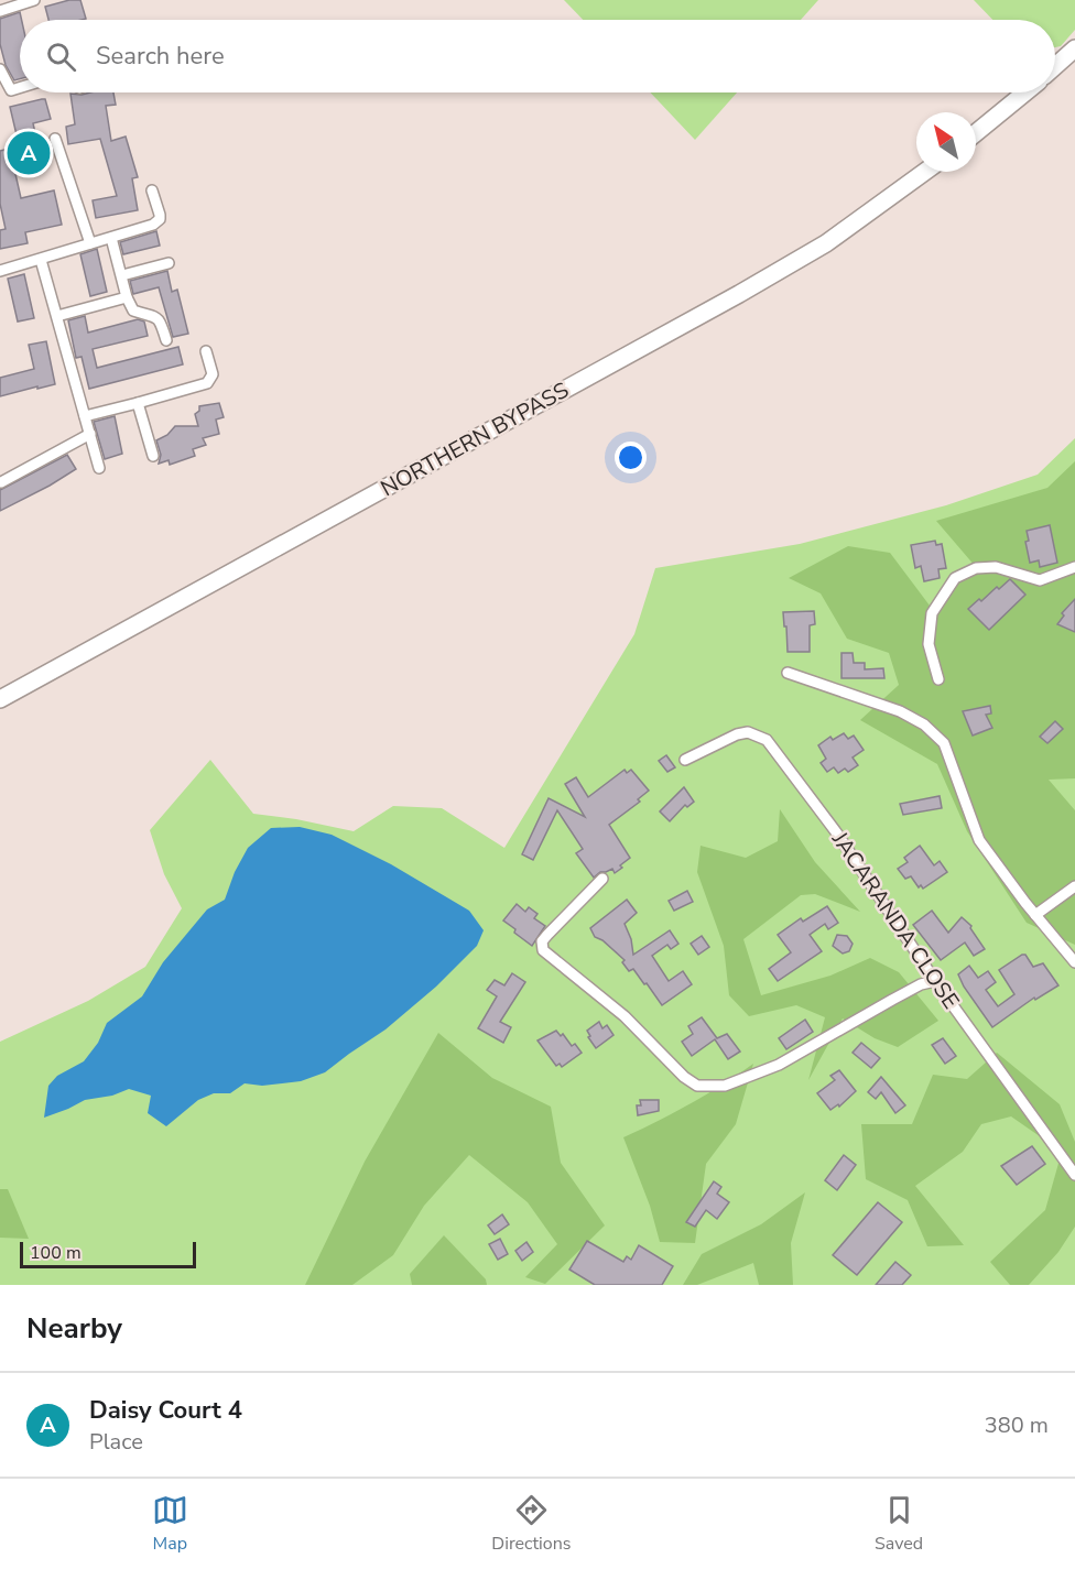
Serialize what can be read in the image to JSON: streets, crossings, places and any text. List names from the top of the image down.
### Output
{
  "streets": {
    "main road": ["NORTHERN BYPASS"],
    "street": ["JACARANDA CLOSE"]
  },
  "scale_bar": "100 m",
  "north": "top left",
  "page": {
    "search": "Search here",
    "pins": "A",
    "scale": "100 m",
    "heading": "Nearby",
    "list": [
      {
        "mark": "A",
        "name": "Daisy Court 4",
        "note": "Place",
        "value": "380 m"
      }
    ],
    "nav": ["Map", "Directions", "Saved"]
  }
}
